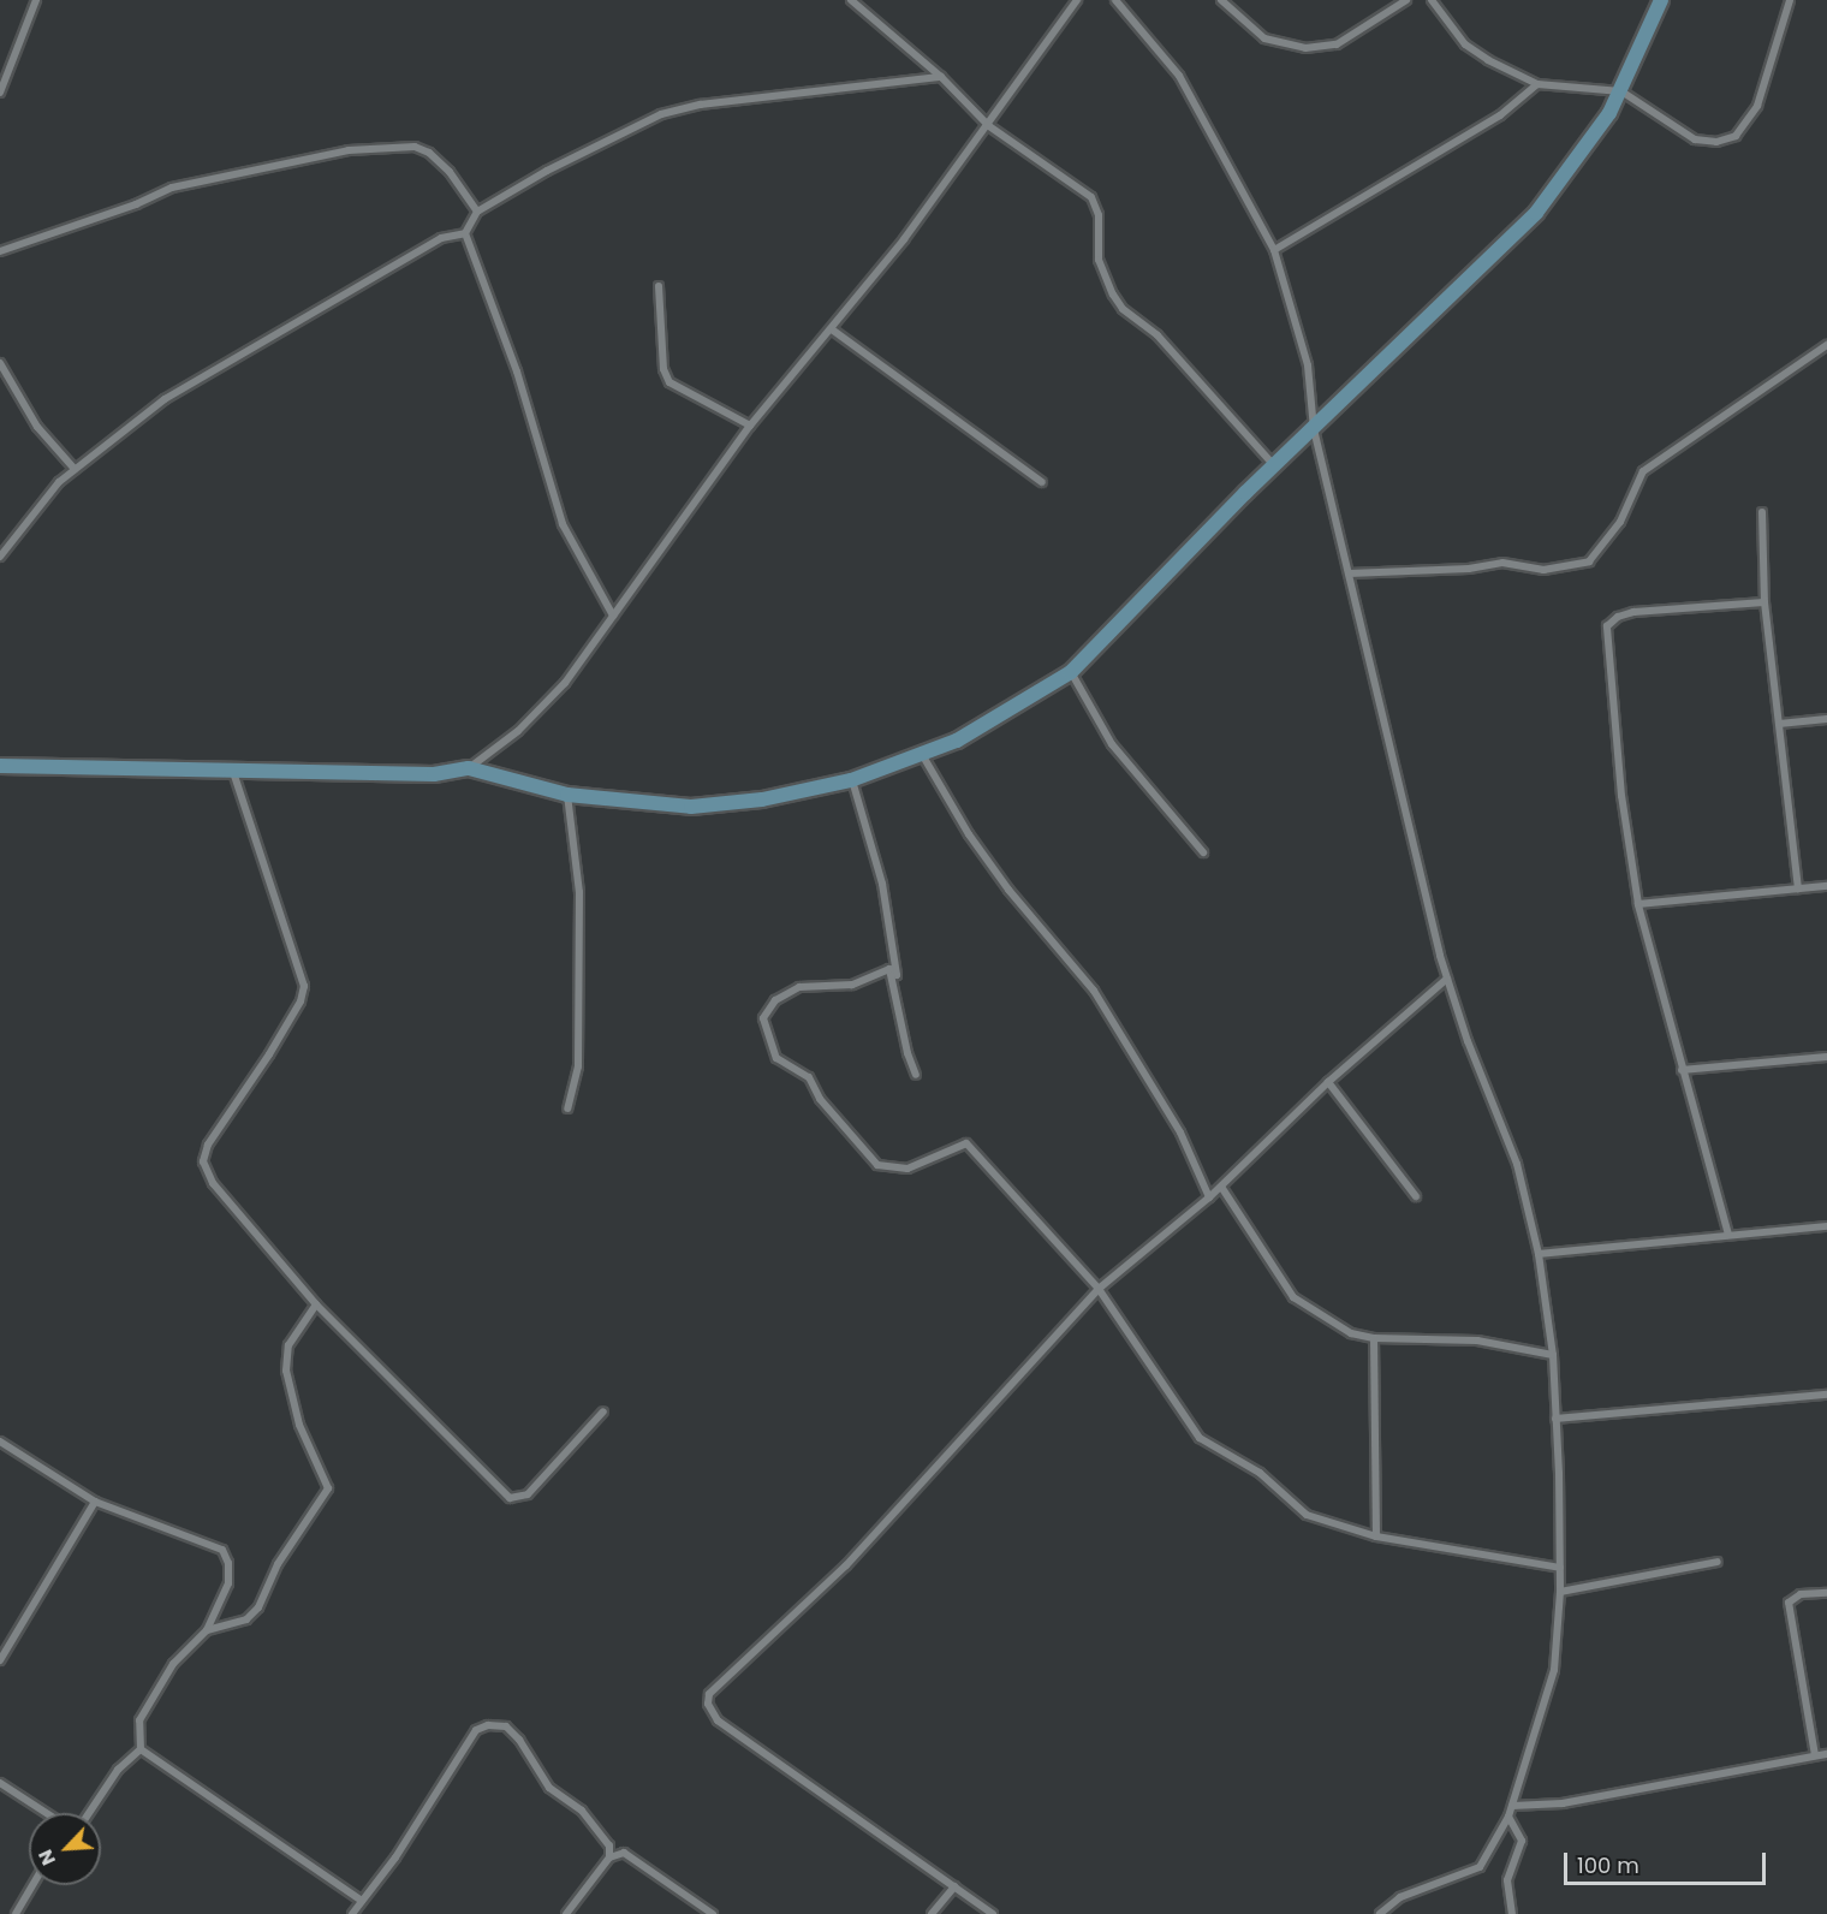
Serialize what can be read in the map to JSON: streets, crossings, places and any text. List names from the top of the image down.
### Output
{
  "scale_bar": "100 m",
  "north": "bottom left"
}
